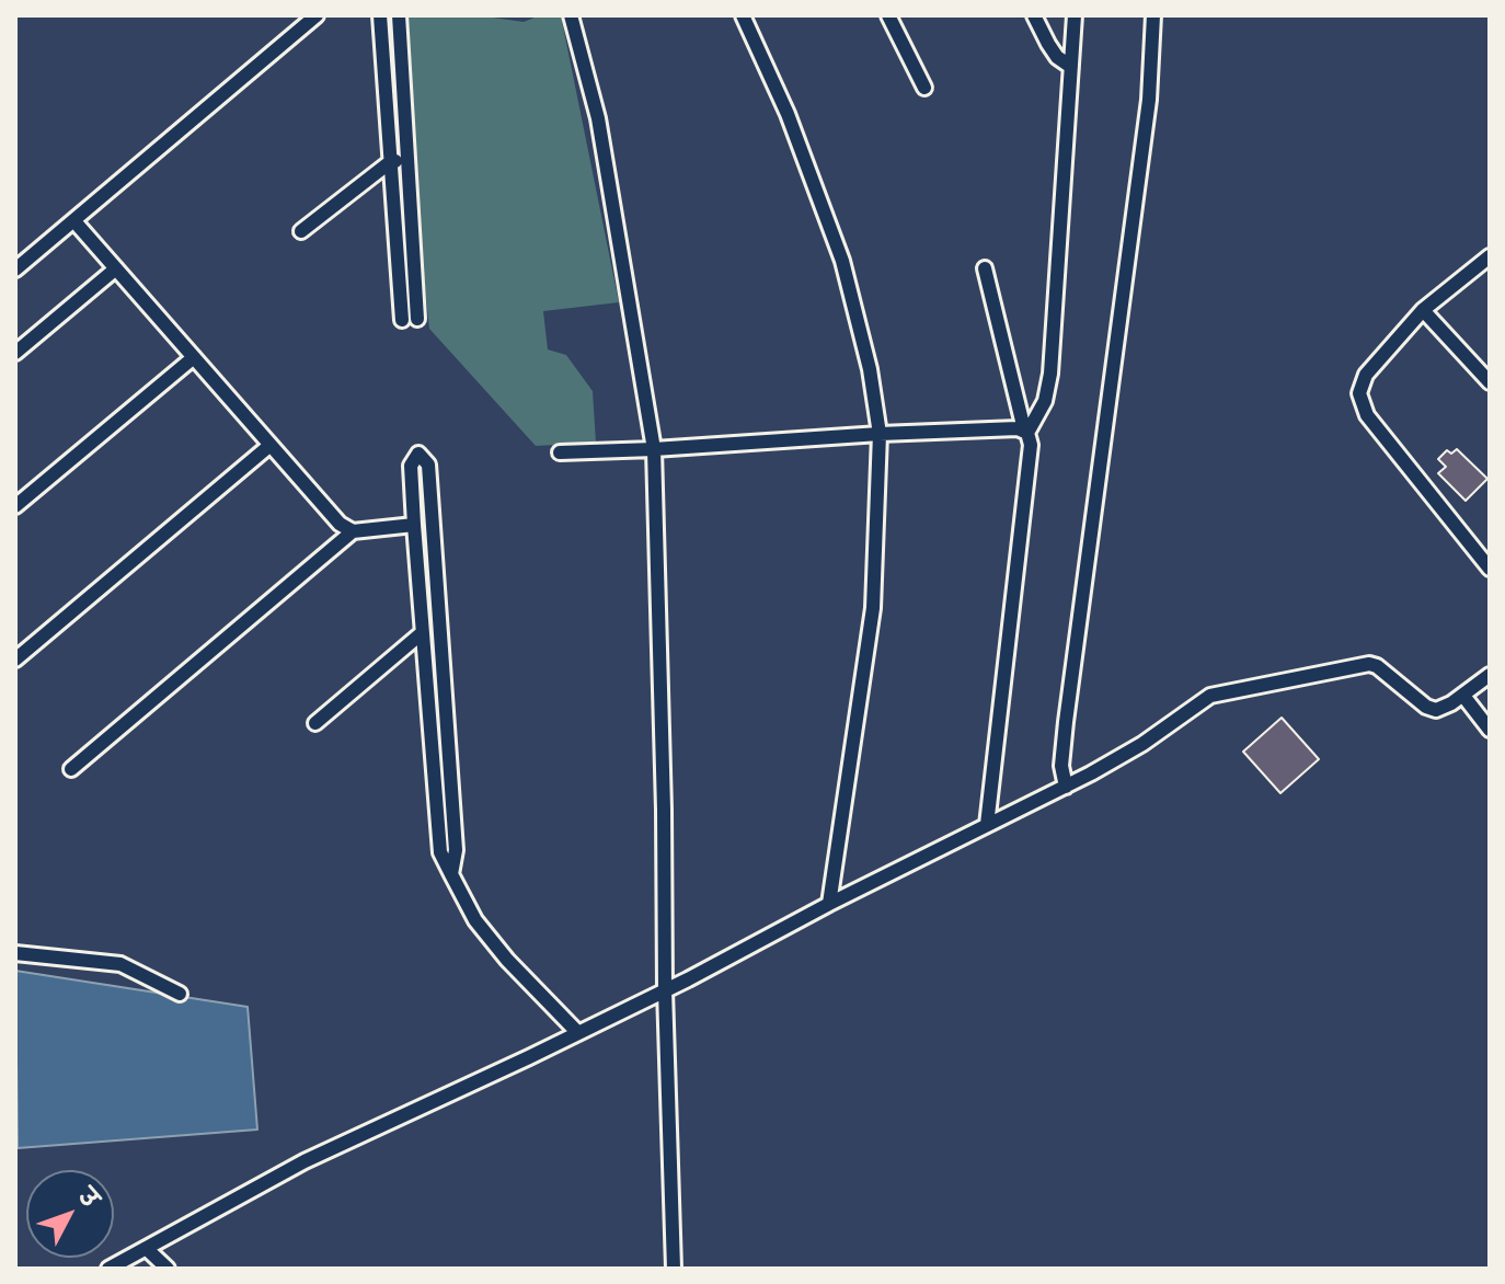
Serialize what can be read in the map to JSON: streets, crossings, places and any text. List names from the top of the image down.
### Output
{
  "north": "top right"
}
